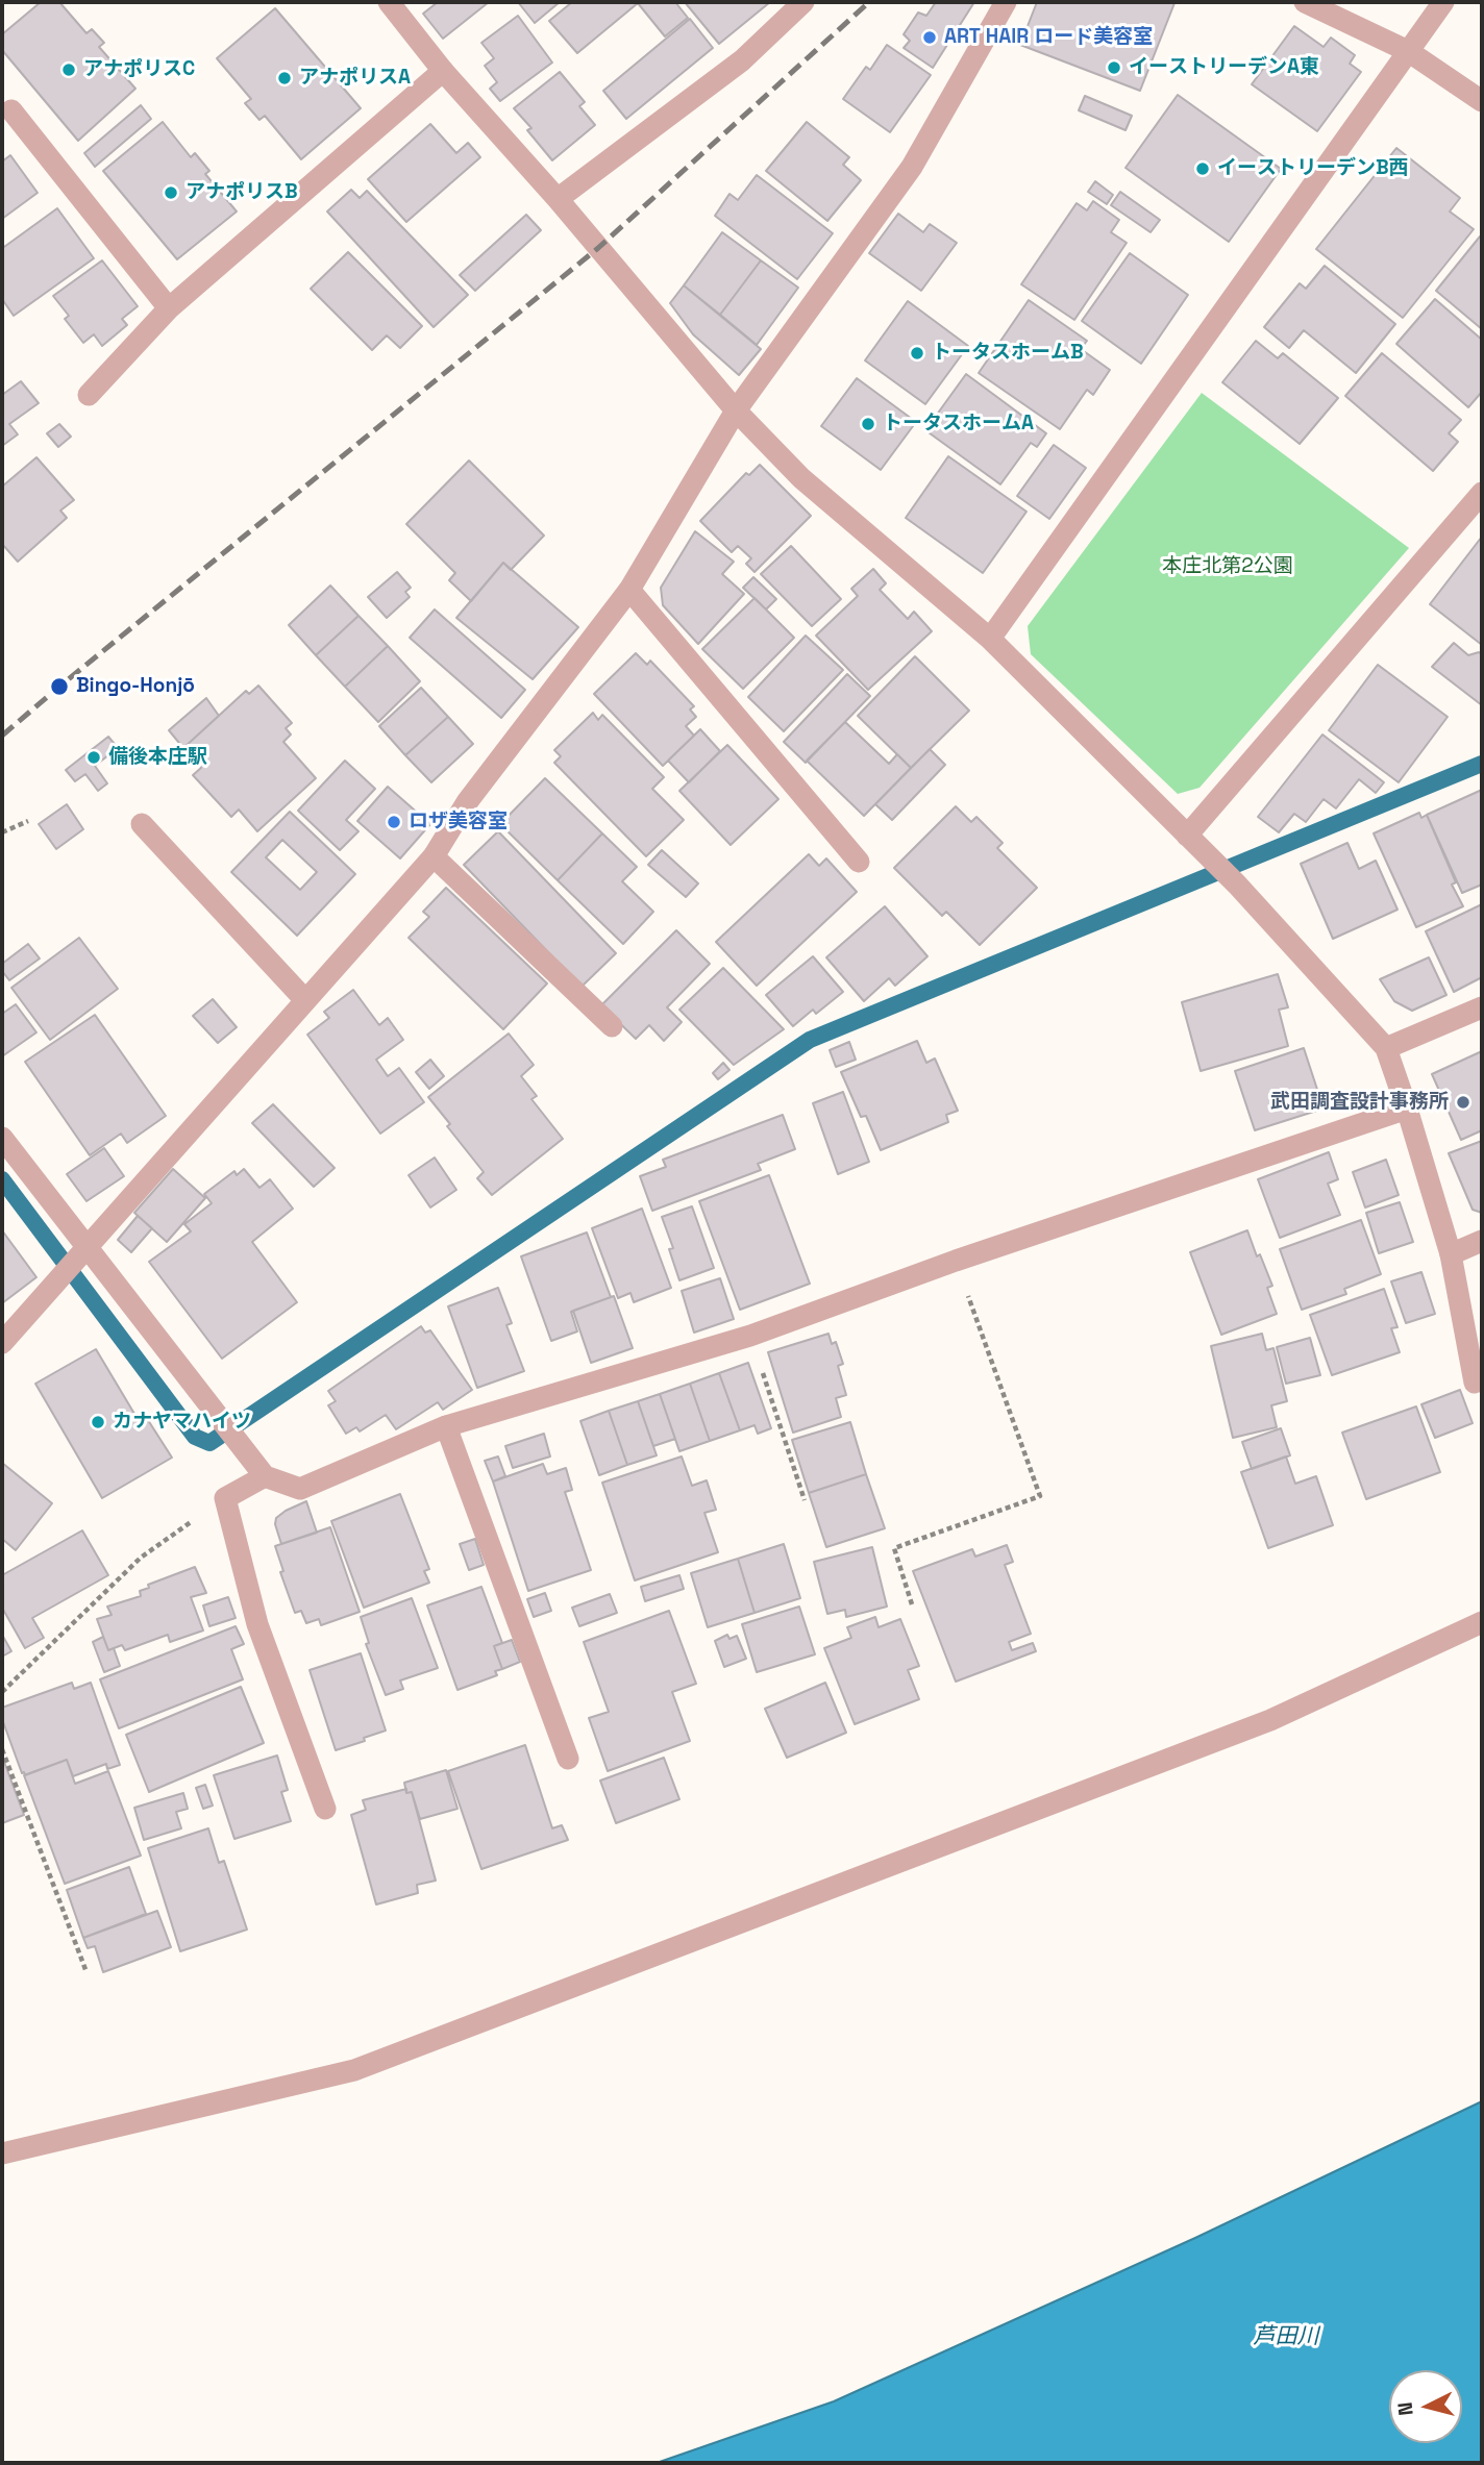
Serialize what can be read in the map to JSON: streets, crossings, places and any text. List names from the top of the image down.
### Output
{
  "water": ["芦田川"],
  "parks": ["本庄北第2公園"],
  "places": [
    "ART HAIR ロード美容室",
    "イーストリーデンA東",
    "アナポリスC",
    "アナポリスA",
    "イーストリーデンB西",
    "アナポリスB",
    "トータスホームB",
    "トータスホームA",
    "Bingo-Honjō",
    "備後本庄駅",
    "ロザ美容室",
    "武田調査設計事務所",
    "カナヤマハイツ"
  ],
  "north": "left"
}
